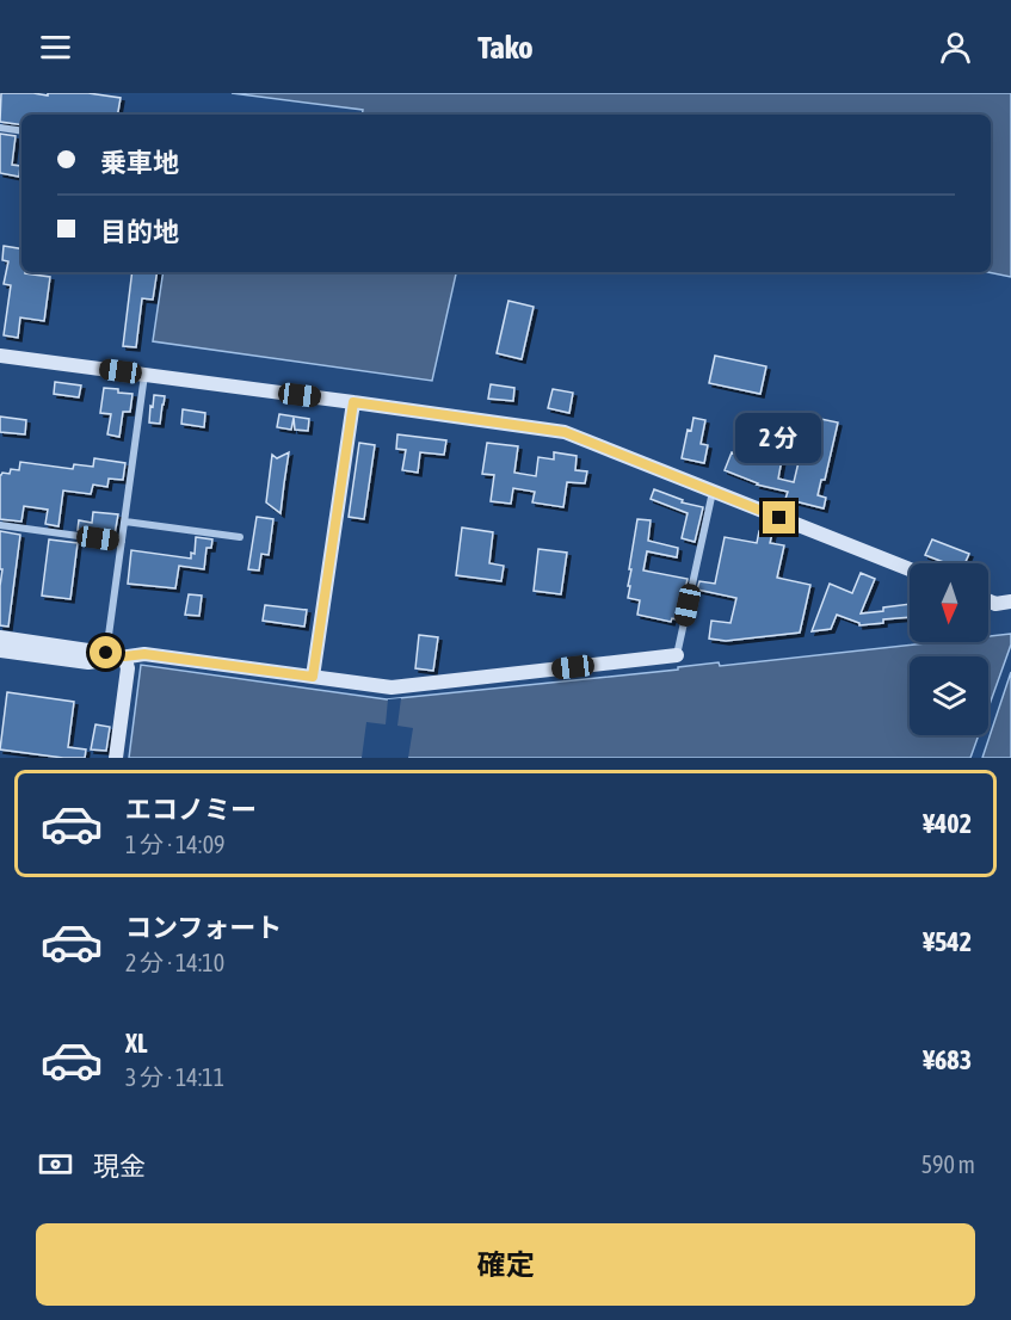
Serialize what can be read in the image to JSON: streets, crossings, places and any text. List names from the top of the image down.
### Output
{
  "north": "bottom",
  "page": {
    "header": "Tako",
    "banner": ["乗車地", "目的地"],
    "bubble": "2 分",
    "list": [
      {
        "name": "エコノミー",
        "note": "1 分 · 14:09",
        "value": "¥402"
      },
      {
        "name": "コンフォート",
        "note": "2 分 · 14:10",
        "value": "¥542"
      },
      {
        "name": "XL",
        "note": "3 分 · 14:11",
        "value": "¥683"
      }
    ],
    "pay": ["現金", "590 m"],
    "buttons": "確定"
  }
}
